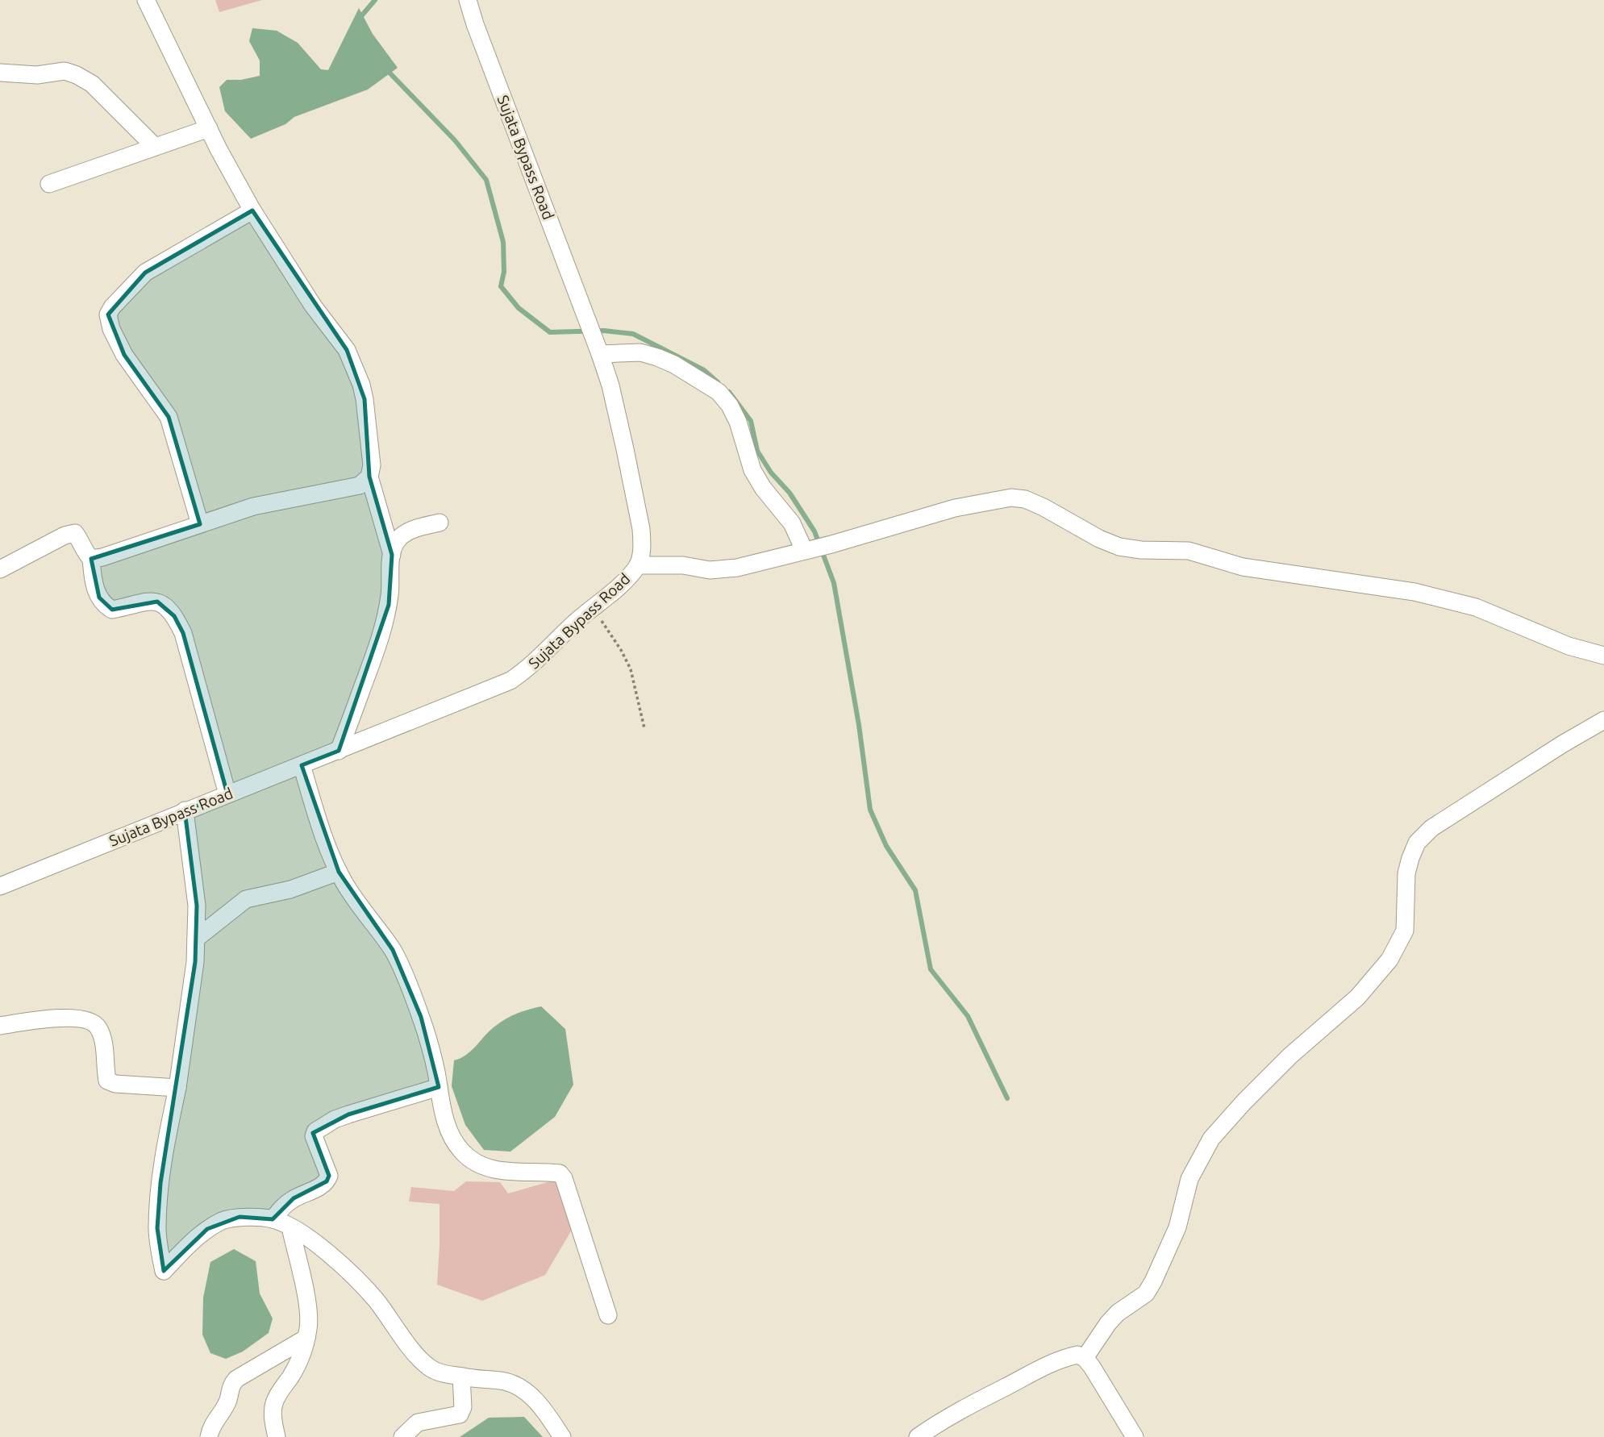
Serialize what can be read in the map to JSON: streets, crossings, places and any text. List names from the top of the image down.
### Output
{
  "streets": {
    "street": ["Sujata Bypass Road"]
  }
}
